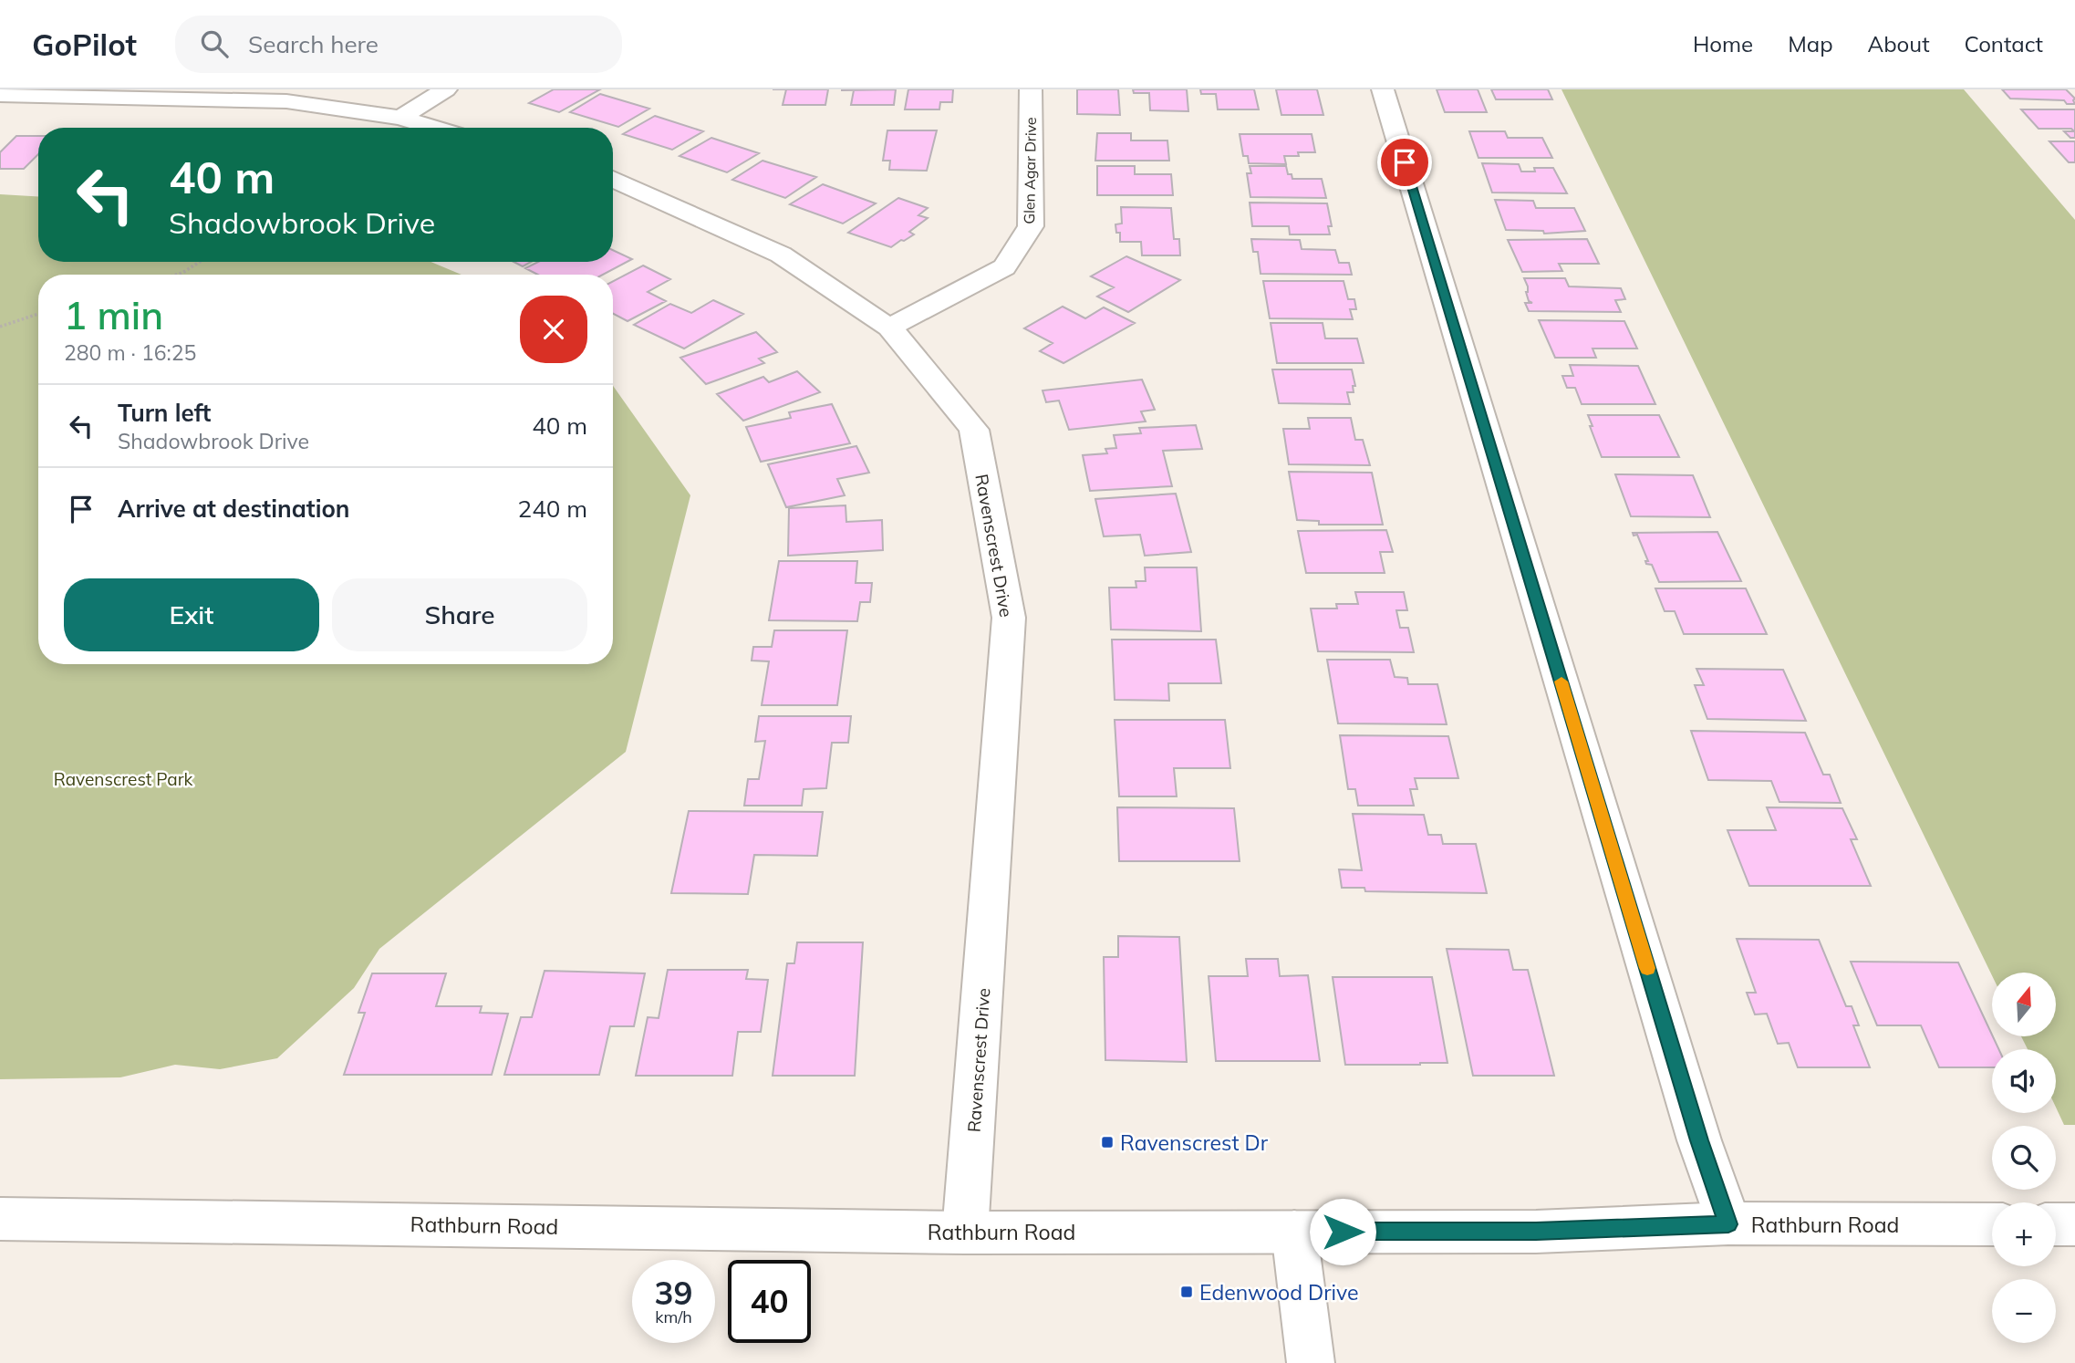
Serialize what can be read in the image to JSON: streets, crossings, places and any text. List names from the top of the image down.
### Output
{
  "streets": {
    "street": ["Glen Agar Drive", "Ravenscrest Drive", "Rathburn Road"]
  },
  "crossings": [
    ["Glen Agar Drive", "Ravenscrest Drive"],
    ["Ravenscrest Drive", "Rathburn Road"]
  ],
  "parks": ["Ravenscrest Park"],
  "places": {
    "transit": ["Ravenscrest Dr", "Edenwood Drive"]
  },
  "north": "top",
  "page": {
    "header": "GoPilot",
    "search": "Search here",
    "nav": [
      "Home",
      "Map",
      "About",
      "Contact"
    ],
    "turn": ["40 m", "Shadowbrook Drive"],
    "heading": ["1 min", "280 m · 16:25"],
    "list": [
      {
        "name": "Turn left",
        "note": "Shadowbrook Drive",
        "value": "40 m"
      },
      {
        "name": "Arrive at destination",
        "value": "240 m"
      }
    ],
    "buttons": ["Exit", "Share"],
    "map_buttons": ["+", "−"],
    "speed": "39 km/h",
    "limit": "40"
  }
}
